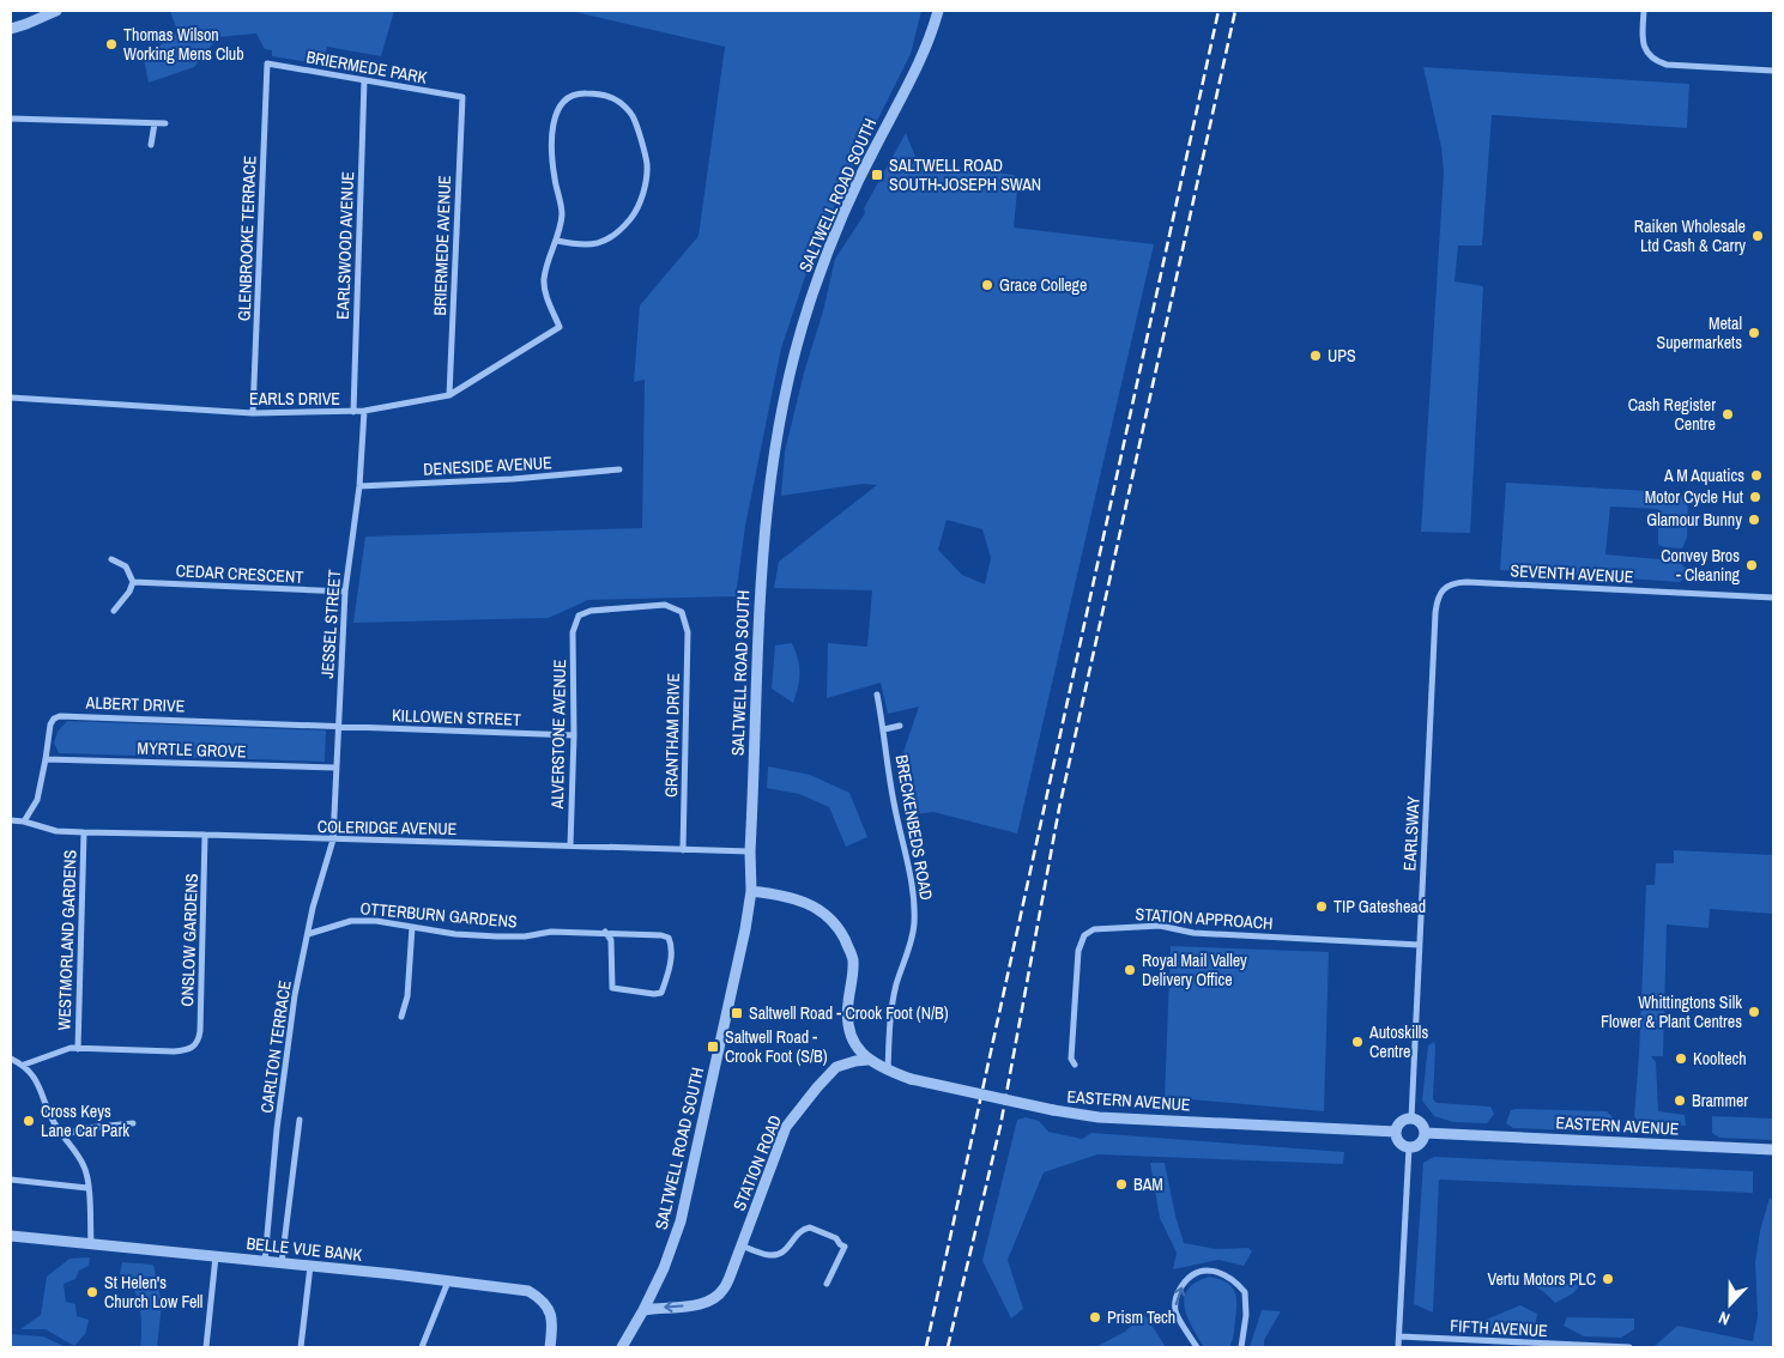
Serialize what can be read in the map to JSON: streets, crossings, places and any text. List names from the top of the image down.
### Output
{
  "streets": {
    "street": [
      "BRIERMEDE PARK",
      "SALTWELL ROAD SOUTH",
      "GLENBROOKE TERRACE",
      "EARLSWOOD AVENUE",
      "BRIERMEDE AVENUE",
      "EARLS DRIVE",
      "DENESIDE AVENUE",
      "CEDAR CRESCENT",
      "SEVENTH AVENUE",
      "JESSEL STREET",
      "ALBERT DRIVE",
      "KILLOWEN STREET",
      "ALVERSTONE AVENUE",
      "GRANTHAM DRIVE",
      "MYRTLE GROVE",
      "COLERIDGE AVENUE",
      "BRECKENBEDS ROAD",
      "EARLSWAY",
      "OTTERBURN GARDENS",
      "STATION APPROACH",
      "WESTMORLAND GARDENS",
      "ONSLOW GARDENS",
      "CARLTON TERRACE",
      "EASTERN AVENUE",
      "STATION ROAD",
      "BELLE VUE BANK",
      "FIFTH AVENUE"
    ]
  },
  "crossings": [
    ["BRIERMEDE PARK", "GLENBROOKE TERRACE"],
    ["BRIERMEDE PARK", "EARLSWOOD AVENUE"],
    ["BRIERMEDE PARK", "BRIERMEDE AVENUE"],
    ["SALTWELL ROAD SOUTH", "COLERIDGE AVENUE"],
    ["SALTWELL ROAD SOUTH", "STATION ROAD"],
    ["GLENBROOKE TERRACE", "EARLS DRIVE"],
    ["EARLSWOOD AVENUE", "EARLS DRIVE"],
    ["BRIERMEDE AVENUE", "EARLS DRIVE"],
    ["EARLS DRIVE", "JESSEL STREET"],
    ["DENESIDE AVENUE", "JESSEL STREET"],
    ["CEDAR CRESCENT", "JESSEL STREET"],
    ["SEVENTH AVENUE", "EARLSWAY"],
    ["JESSEL STREET", "ALBERT DRIVE"],
    ["JESSEL STREET", "KILLOWEN STREET"],
    ["JESSEL STREET", "MYRTLE GROVE"],
    ["JESSEL STREET", "COLERIDGE AVENUE"],
    ["JESSEL STREET", "CARLTON TERRACE"],
    ["ALBERT DRIVE", "KILLOWEN STREET"],
    ["ALBERT DRIVE", "MYRTLE GROVE"],
    ["ALBERT DRIVE", "COLERIDGE AVENUE"],
    ["KILLOWEN STREET", "ALVERSTONE AVENUE"],
    ["ALVERSTONE AVENUE", "GRANTHAM DRIVE"],
    ["ALVERSTONE AVENUE", "COLERIDGE AVENUE"],
    ["GRANTHAM DRIVE", "COLERIDGE AVENUE"],
    ["COLERIDGE AVENUE", "WESTMORLAND GARDENS"],
    ["COLERIDGE AVENUE", "ONSLOW GARDENS"],
    ["COLERIDGE AVENUE", "CARLTON TERRACE"],
    ["BRECKENBEDS ROAD", "EASTERN AVENUE"],
    ["EARLSWAY", "STATION APPROACH"],
    ["EARLSWAY", "EASTERN AVENUE"],
    ["OTTERBURN GARDENS", "CARLTON TERRACE"],
    ["WESTMORLAND GARDENS", "ONSLOW GARDENS"],
    ["CARLTON TERRACE", "BELLE VUE BANK"],
    ["EASTERN AVENUE", "STATION ROAD"]
  ],
  "places": {
    "other": [
      "Thomas Wilson Working Mens Club",
      "Raiken Wholesale Ltd Cash & Carry",
      "Grace College",
      "Metal Supermarkets",
      "UPS",
      "Cash Register Centre",
      "A M Aquatics",
      "Motor Cycle Hut",
      "Glamour Bunny",
      "Convey Bros - Cleaning",
      "TIP Gateshead",
      "Royal Mail Valley Delivery Office",
      "Whittingtons Silk Flower & Plant Centres",
      "Autoskills Centre",
      "Kooltech",
      "Brammer",
      "Cross Keys Lane Car Park",
      "BAM",
      "Vertu Motors PLC",
      "St Helen's Church Low Fell",
      "Prism Tech"
    ],
    "transit": ["SALTWELL ROAD SOUTH-JOSEPH SWAN", "Saltwell Road - Crook Foot (N/B)", "Saltwell Road - Crook Foot (S/B)"]
  },
  "north": "bottom"
}
